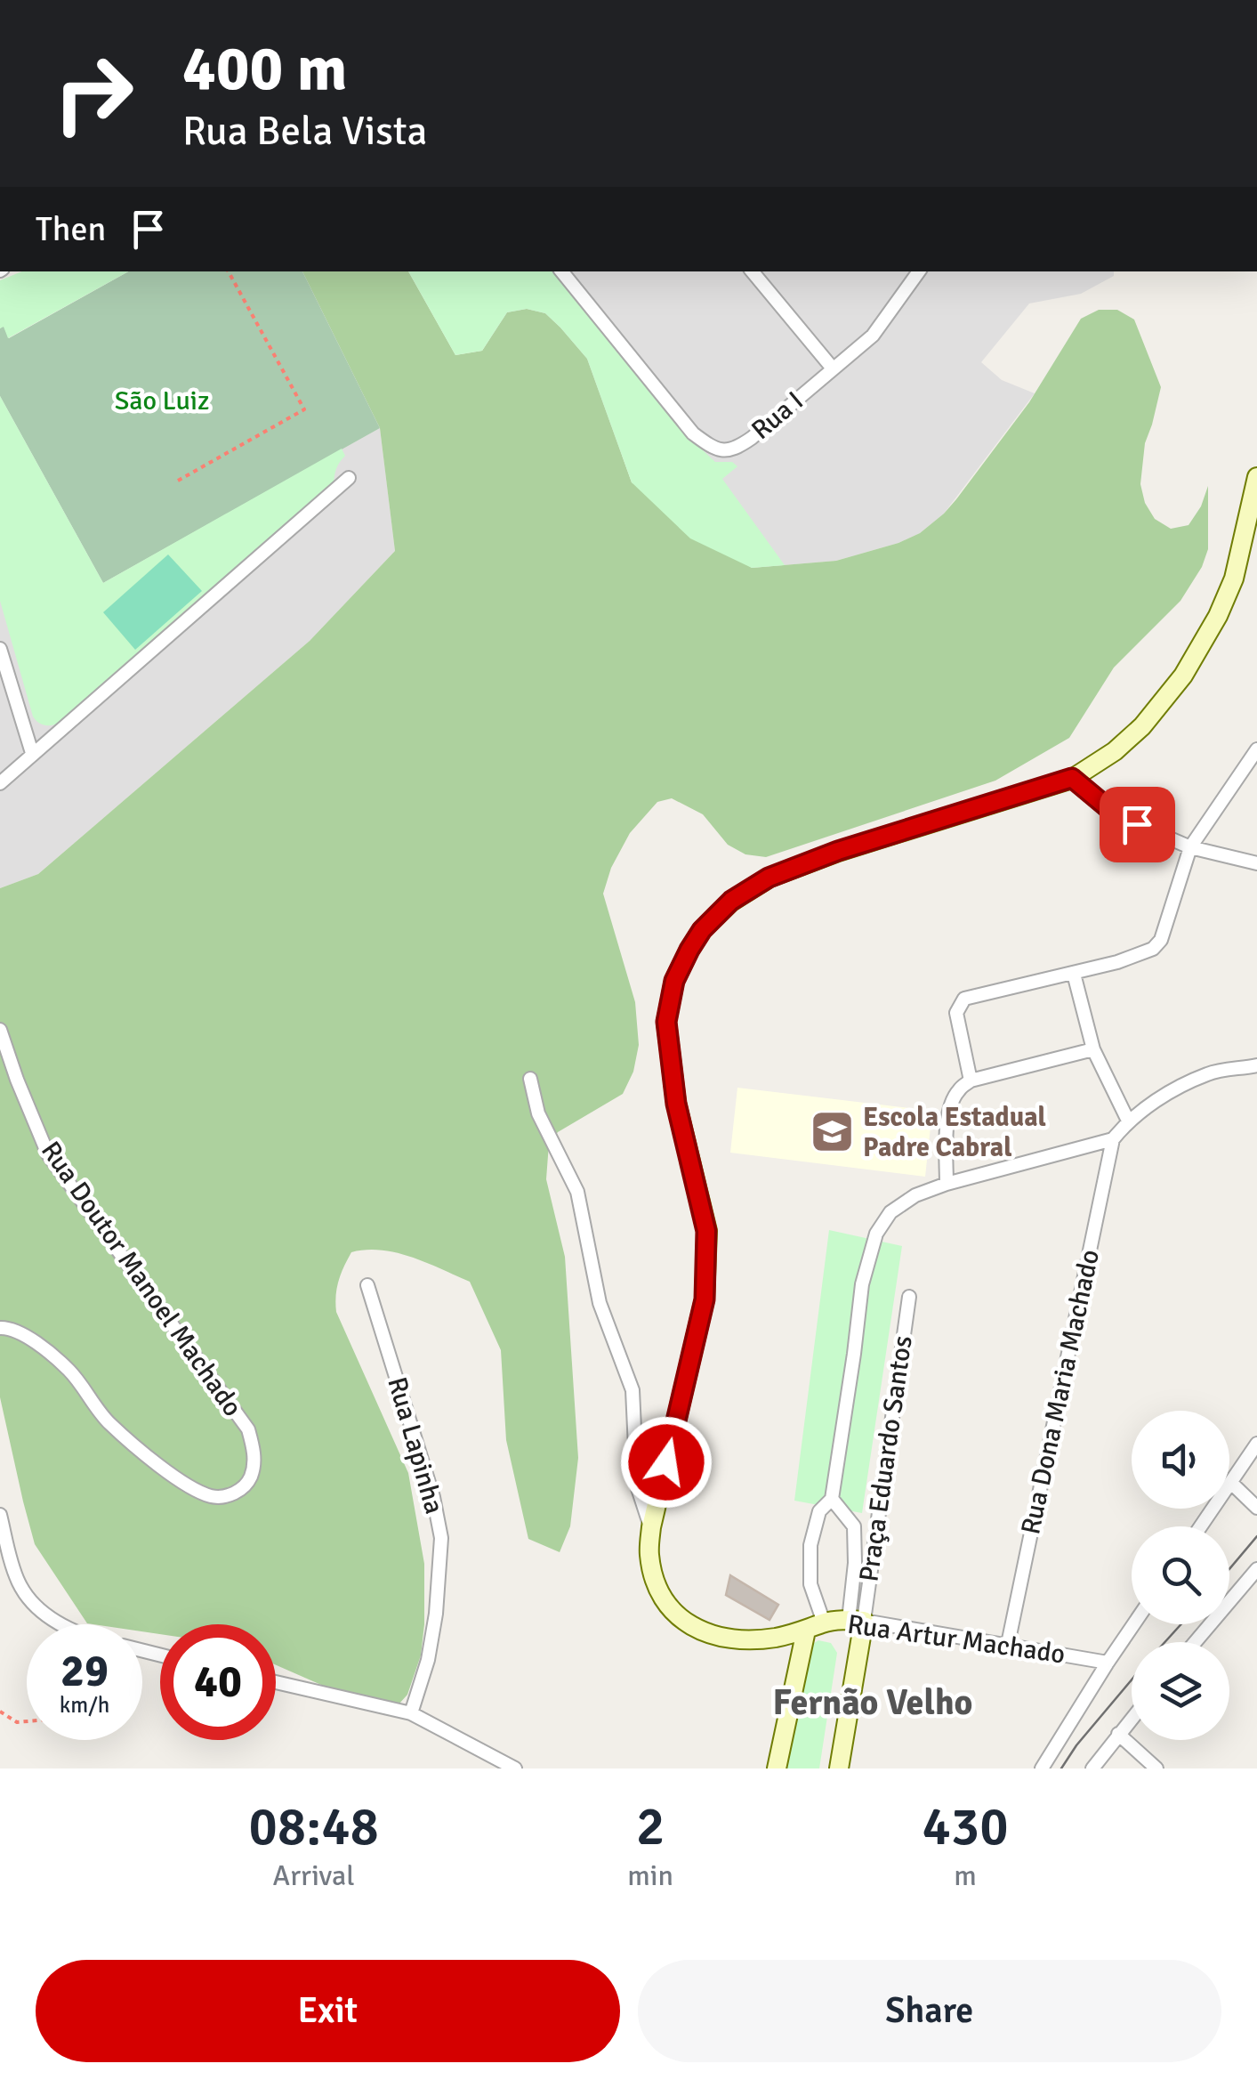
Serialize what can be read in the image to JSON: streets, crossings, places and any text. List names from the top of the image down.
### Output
{
  "streets": {
    "street": [
      "Rua I",
      "Rua Doutor Manoel Machado",
      "Rua Dona Maria Machado",
      "Rua Lapinha",
      "Praça Eduardo Santos",
      "Rua Artur Machado"
    ]
  },
  "crossings": [
    ["Rua Dona Maria Machado", "Rua Artur Machado"],
    ["Praça Eduardo Santos", "Rua Artur Machado"]
  ],
  "districts": ["Fernão Velho"],
  "parks": ["São Luiz"],
  "places": {
    "school or university": ["Escola Estadual Padre Cabral"]
  },
  "page": {
    "turn": ["400 m", "Rua Bela Vista"],
    "then": "Then",
    "speed": "29 km/h",
    "limit": "40",
    "eta": [
      "08:48",
      "Arrival",
      "2",
      "min",
      "430",
      "m"
    ],
    "buttons": ["Exit", "Share"]
  }
}
